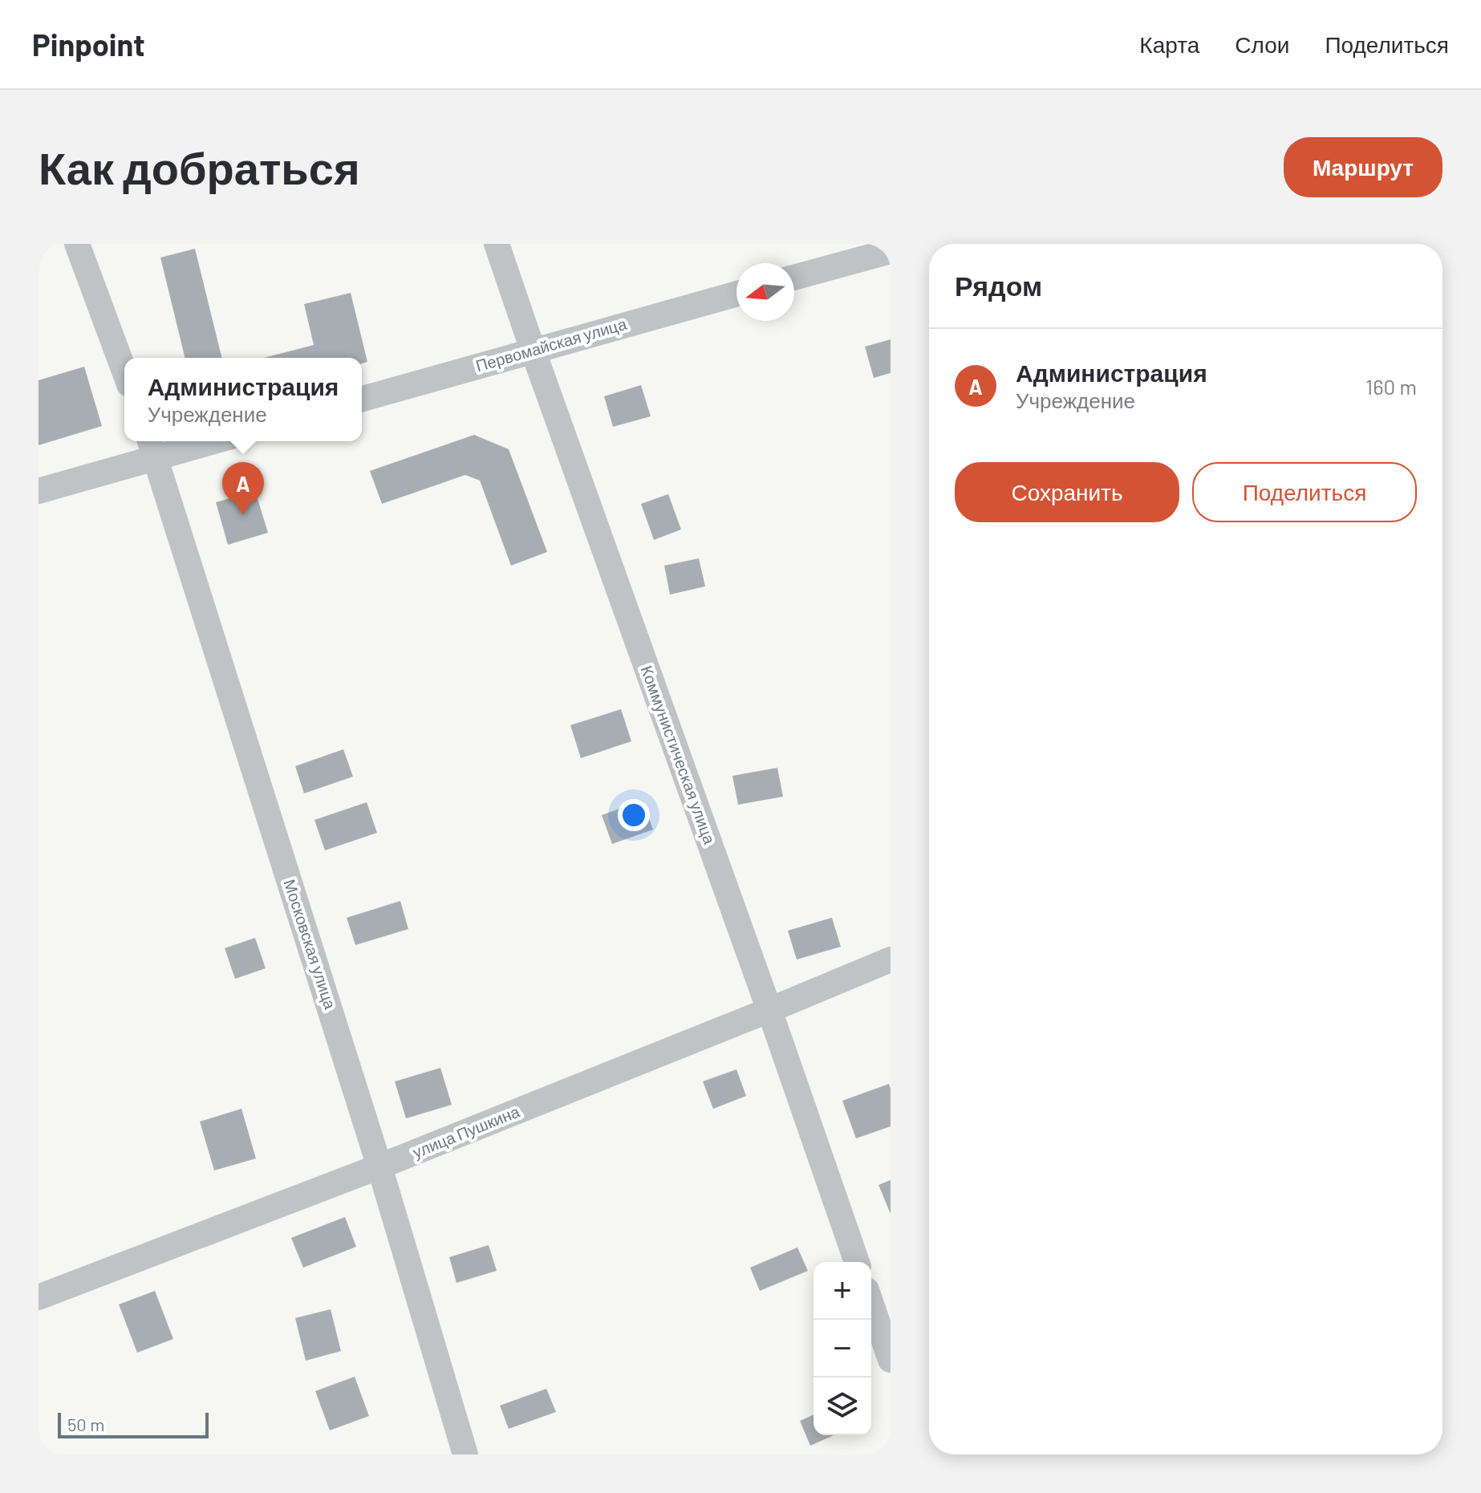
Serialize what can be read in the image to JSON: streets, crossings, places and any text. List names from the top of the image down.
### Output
{
  "streets": {
    "street": [
      "Первомайская улица",
      "Коммунистическая улица",
      "Московская улица",
      "улица Пушкина"
    ]
  },
  "crossings": [
    ["Первомайская улица", "Коммунистическая улица"],
    ["Коммунистическая улица", "улица Пушкина"],
    ["Московская улица", "улица Пушкина"]
  ],
  "scale_bar": "50 m",
  "north": "left",
  "page": {
    "header": "Pinpoint",
    "nav": ["Карта", "Слои", "Поделиться"],
    "buttons": [
      "Маршрут",
      ["Сохранить", "Поделиться"]
    ],
    "title": "Как добраться",
    "heading": "Рядом",
    "list": [
      {
        "mark": "A",
        "name": "Администрация",
        "note": "Учреждение",
        "value": "160 m"
      }
    ],
    "popup": ["Администрация", "Учреждение"],
    "pins": "A",
    "map_buttons": ["+", "−"],
    "scale": "50 m"
  }
}
